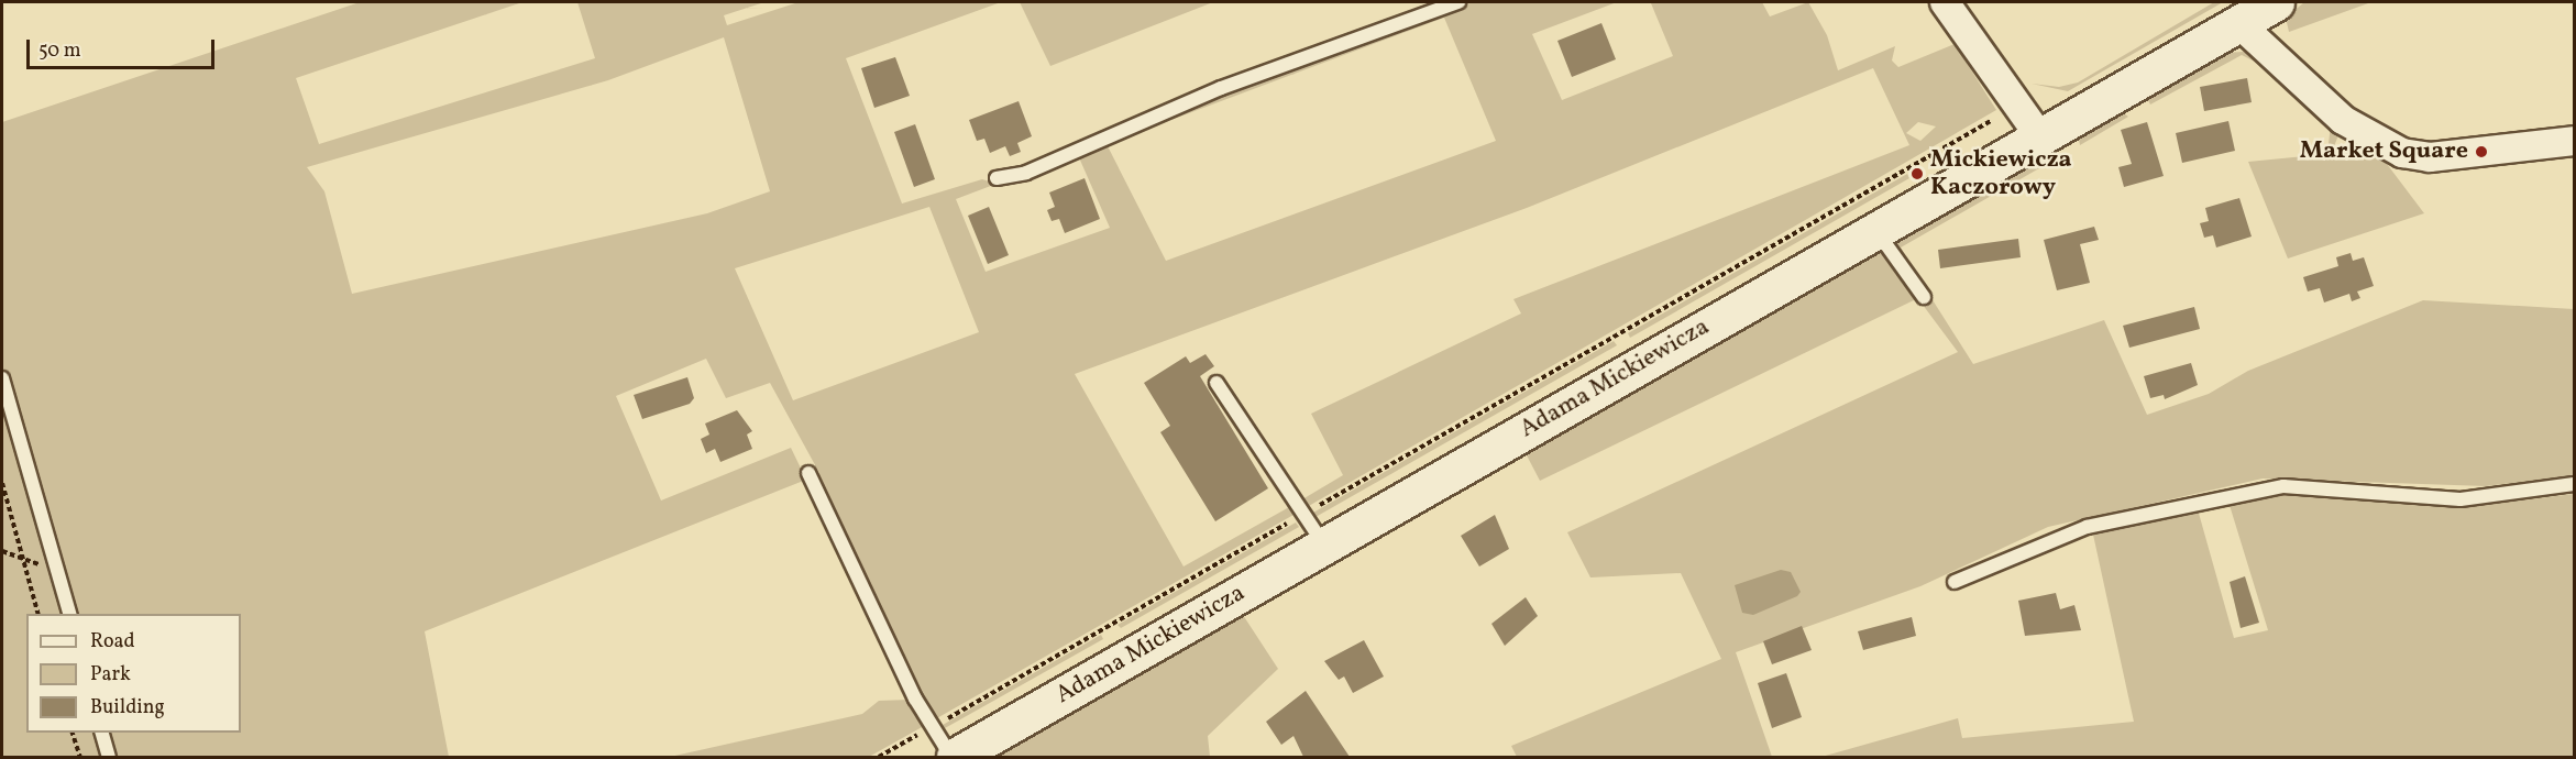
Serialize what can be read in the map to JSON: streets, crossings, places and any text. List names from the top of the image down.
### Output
{
  "streets": {
    "street": ["Adama Mickiewicza"]
  },
  "places": ["Market Square", "Mickiewicza Kaczorowy"],
  "legend": ["Road", "Park", "Building"],
  "scale_bar": "50 m"
}
